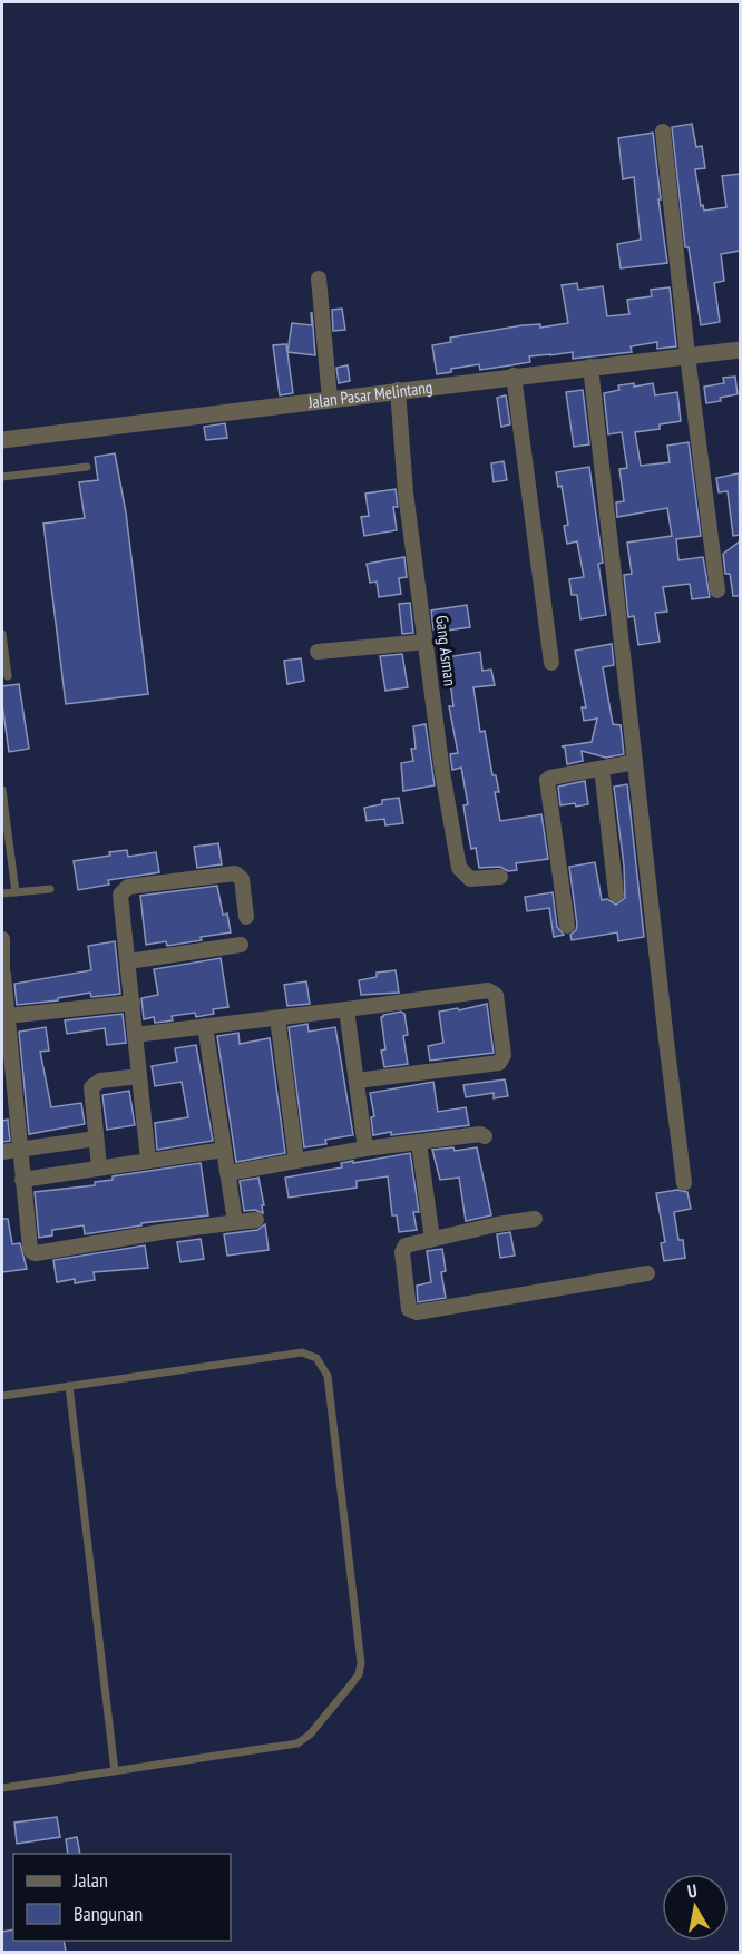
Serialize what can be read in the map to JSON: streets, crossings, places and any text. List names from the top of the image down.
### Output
{
  "streets": {
    "street": ["Jalan Pasar Melintang", "Gang Asman"]
  },
  "crossings": [
    ["Jalan Pasar Melintang", "Gang Asman"]
  ],
  "legend": ["Jalan", "Bangunan"],
  "north": "top"
}
